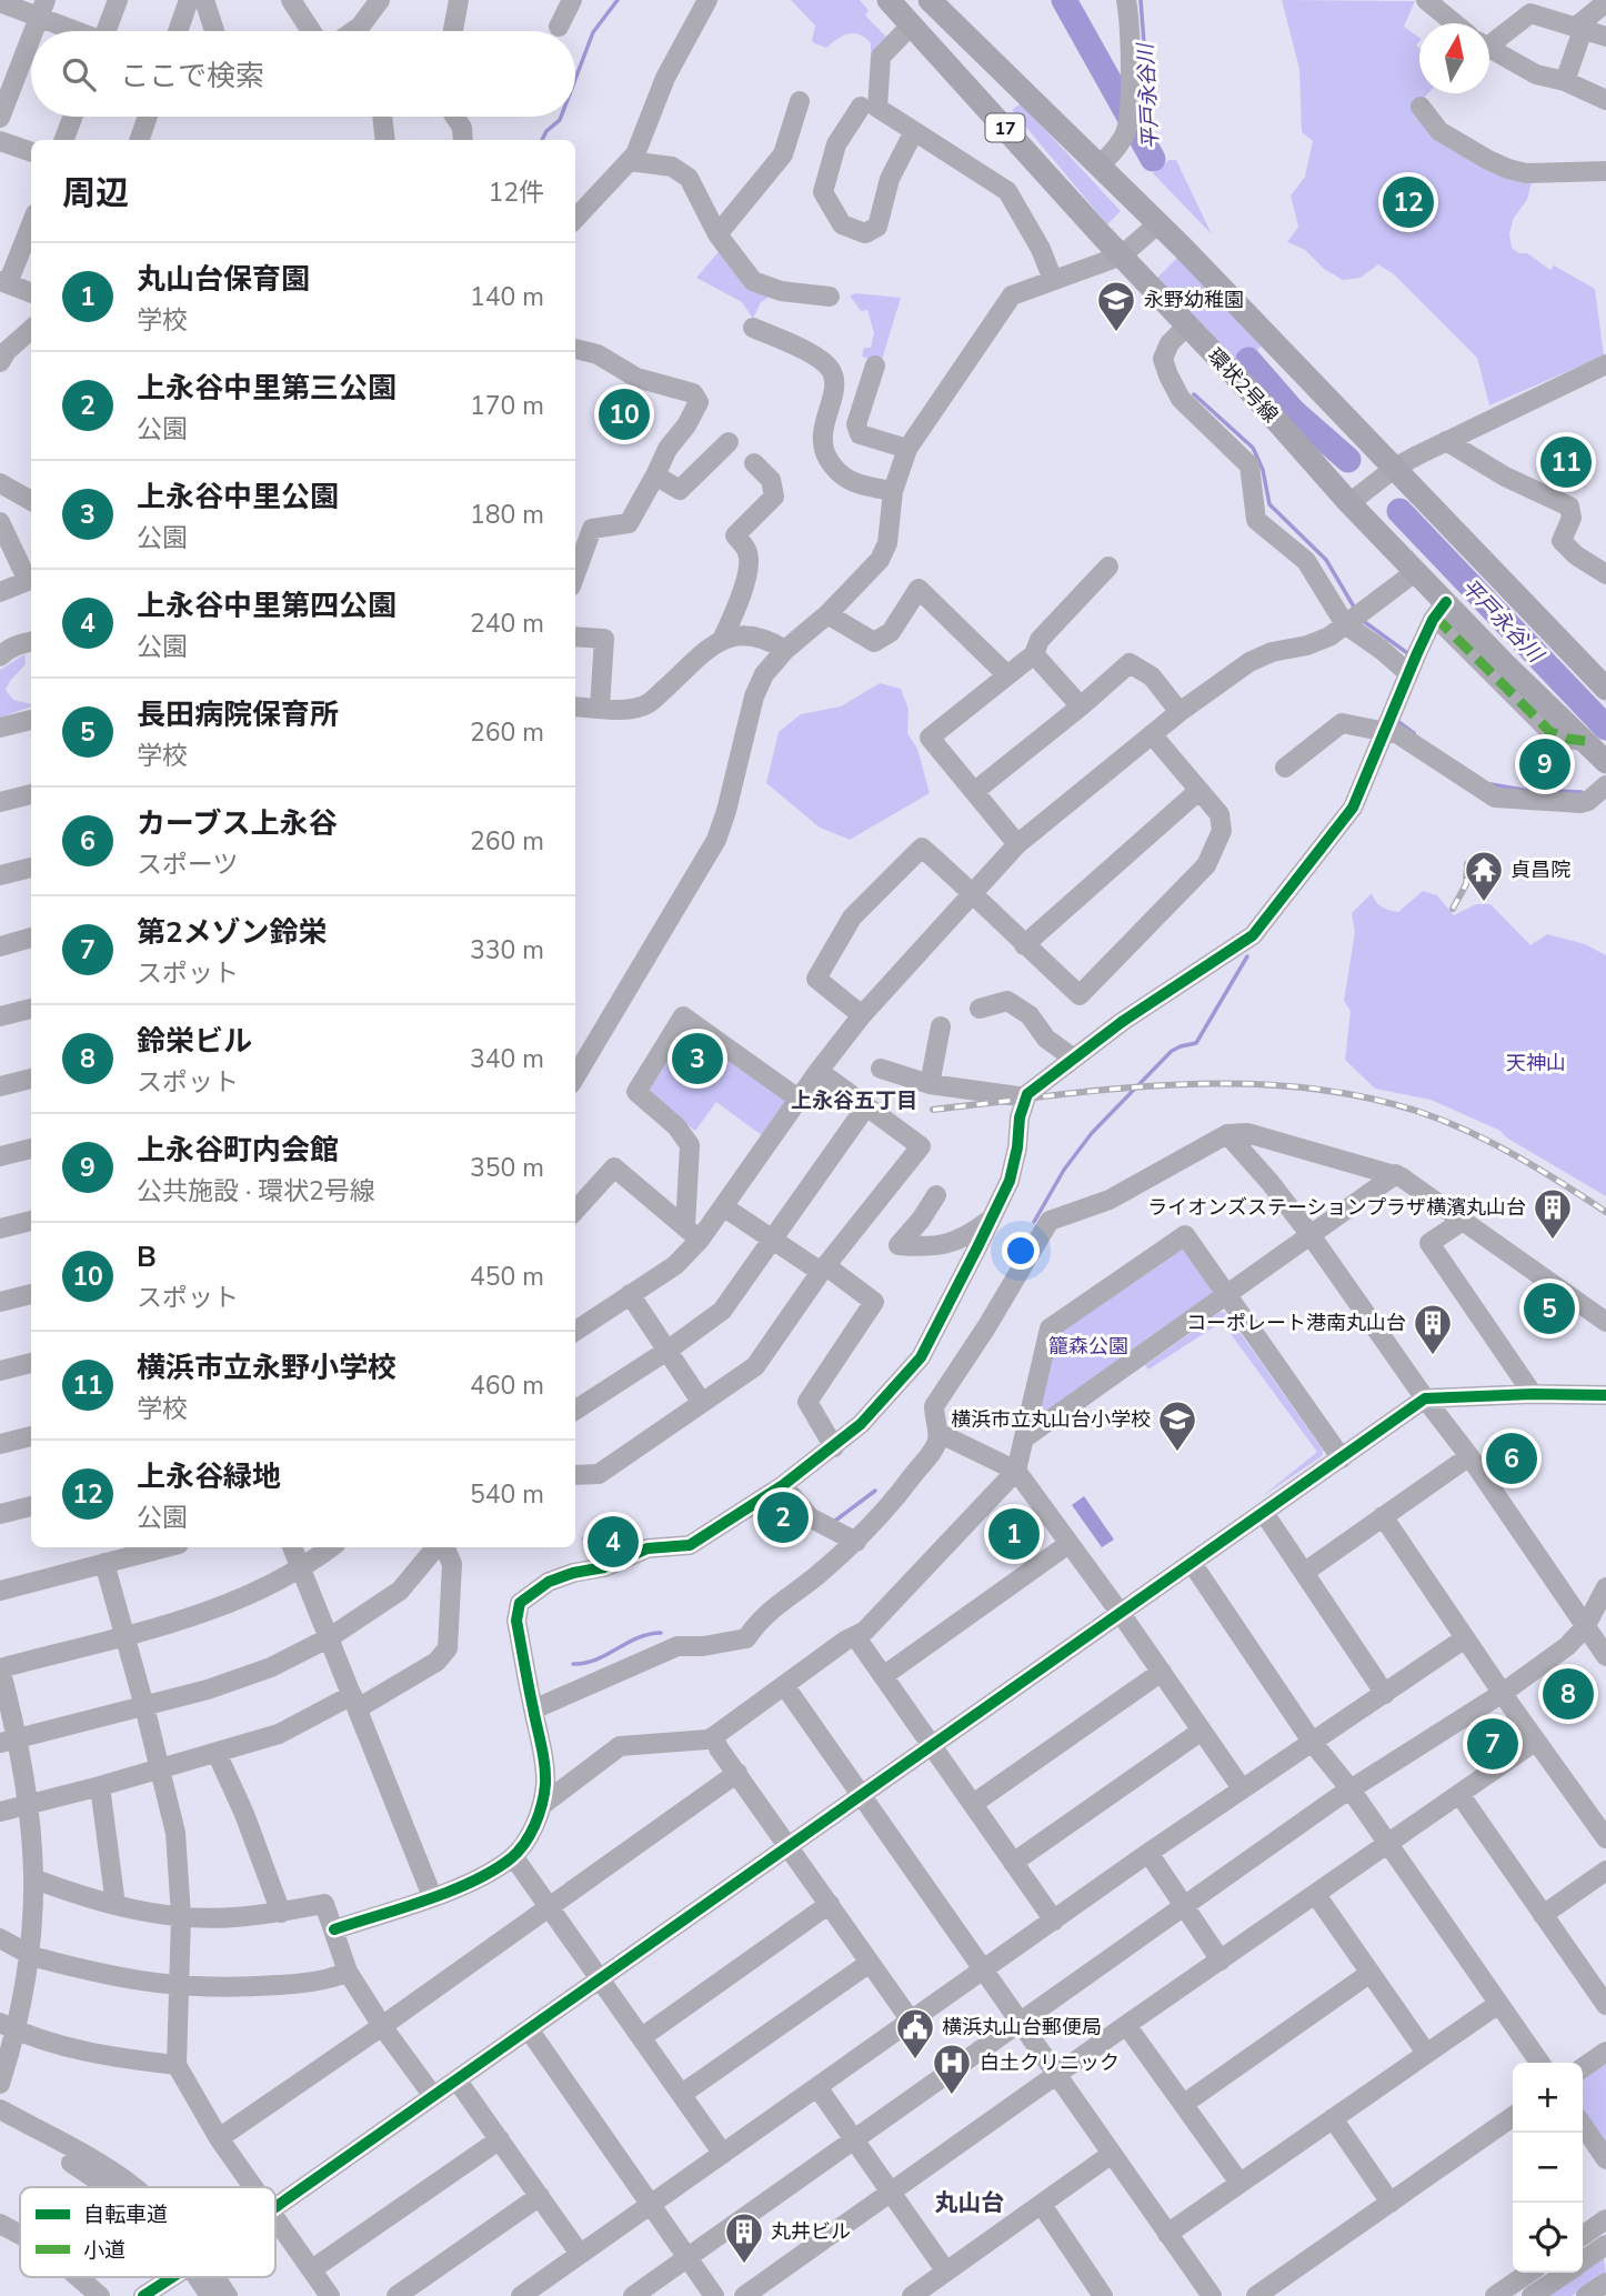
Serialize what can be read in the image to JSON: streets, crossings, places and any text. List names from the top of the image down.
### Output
{
  "streets": {
    "main road": ["17", "環状2号線"]
  },
  "districts": ["上永谷五丁目", "丸山台"],
  "water": ["平戸永谷川"],
  "parks": ["天神山", "籠森公園"],
  "places": {
    "school or university": ["永野幼稚園", "横浜市立丸山台小学校"],
    "temple": ["貞昌院"],
    "building": ["ライオンズステーションプラザ横濱丸山台", "コーポレート港南丸山台", "丸井ビル"],
    "public building": ["横浜丸山台郵便局"],
    "hospital": ["白土クリニック"]
  },
  "legend": ["自転車道", "小道"],
  "north": "top",
  "page": {
    "search": "ここで検索",
    "heading": ["周辺", "12件"],
    "pins": [
      "12",
      "10",
      "11",
      "9",
      "3",
      "5",
      "6",
      "2",
      "1",
      "4",
      "8",
      "7"
    ],
    "list": [
      {
        "mark": "1",
        "name": "丸山台保育園",
        "note": "学校",
        "value": "140 m"
      },
      {
        "mark": "2",
        "name": "上永谷中里第三公園",
        "note": "公園",
        "value": "170 m"
      },
      {
        "mark": "3",
        "name": "上永谷中里公園",
        "note": "公園",
        "value": "180 m"
      },
      {
        "mark": "4",
        "name": "上永谷中里第四公園",
        "note": "公園",
        "value": "240 m"
      },
      {
        "mark": "5",
        "name": "長田病院保育所",
        "note": "学校",
        "value": "260 m"
      },
      {
        "mark": "6",
        "name": "カーブス上永谷",
        "note": "スポーツ",
        "value": "260 m"
      },
      {
        "mark": "7",
        "name": "第2メゾン鈴栄",
        "note": "スポット",
        "value": "330 m"
      },
      {
        "mark": "8",
        "name": "鈴栄ビル",
        "note": "スポット",
        "value": "340 m"
      },
      {
        "mark": "9",
        "name": "上永谷町内会館",
        "note": "公共施設 · 環状2号線",
        "value": "350 m"
      },
      {
        "mark": "10",
        "name": "B",
        "note": "スポット",
        "value": "450 m"
      },
      {
        "mark": "11",
        "name": "横浜市立永野小学校",
        "note": "学校",
        "value": "460 m"
      },
      {
        "mark": "12",
        "name": "上永谷緑地",
        "note": "公園",
        "value": "540 m"
      }
    ],
    "map_buttons": ["+", "−"]
  }
}
